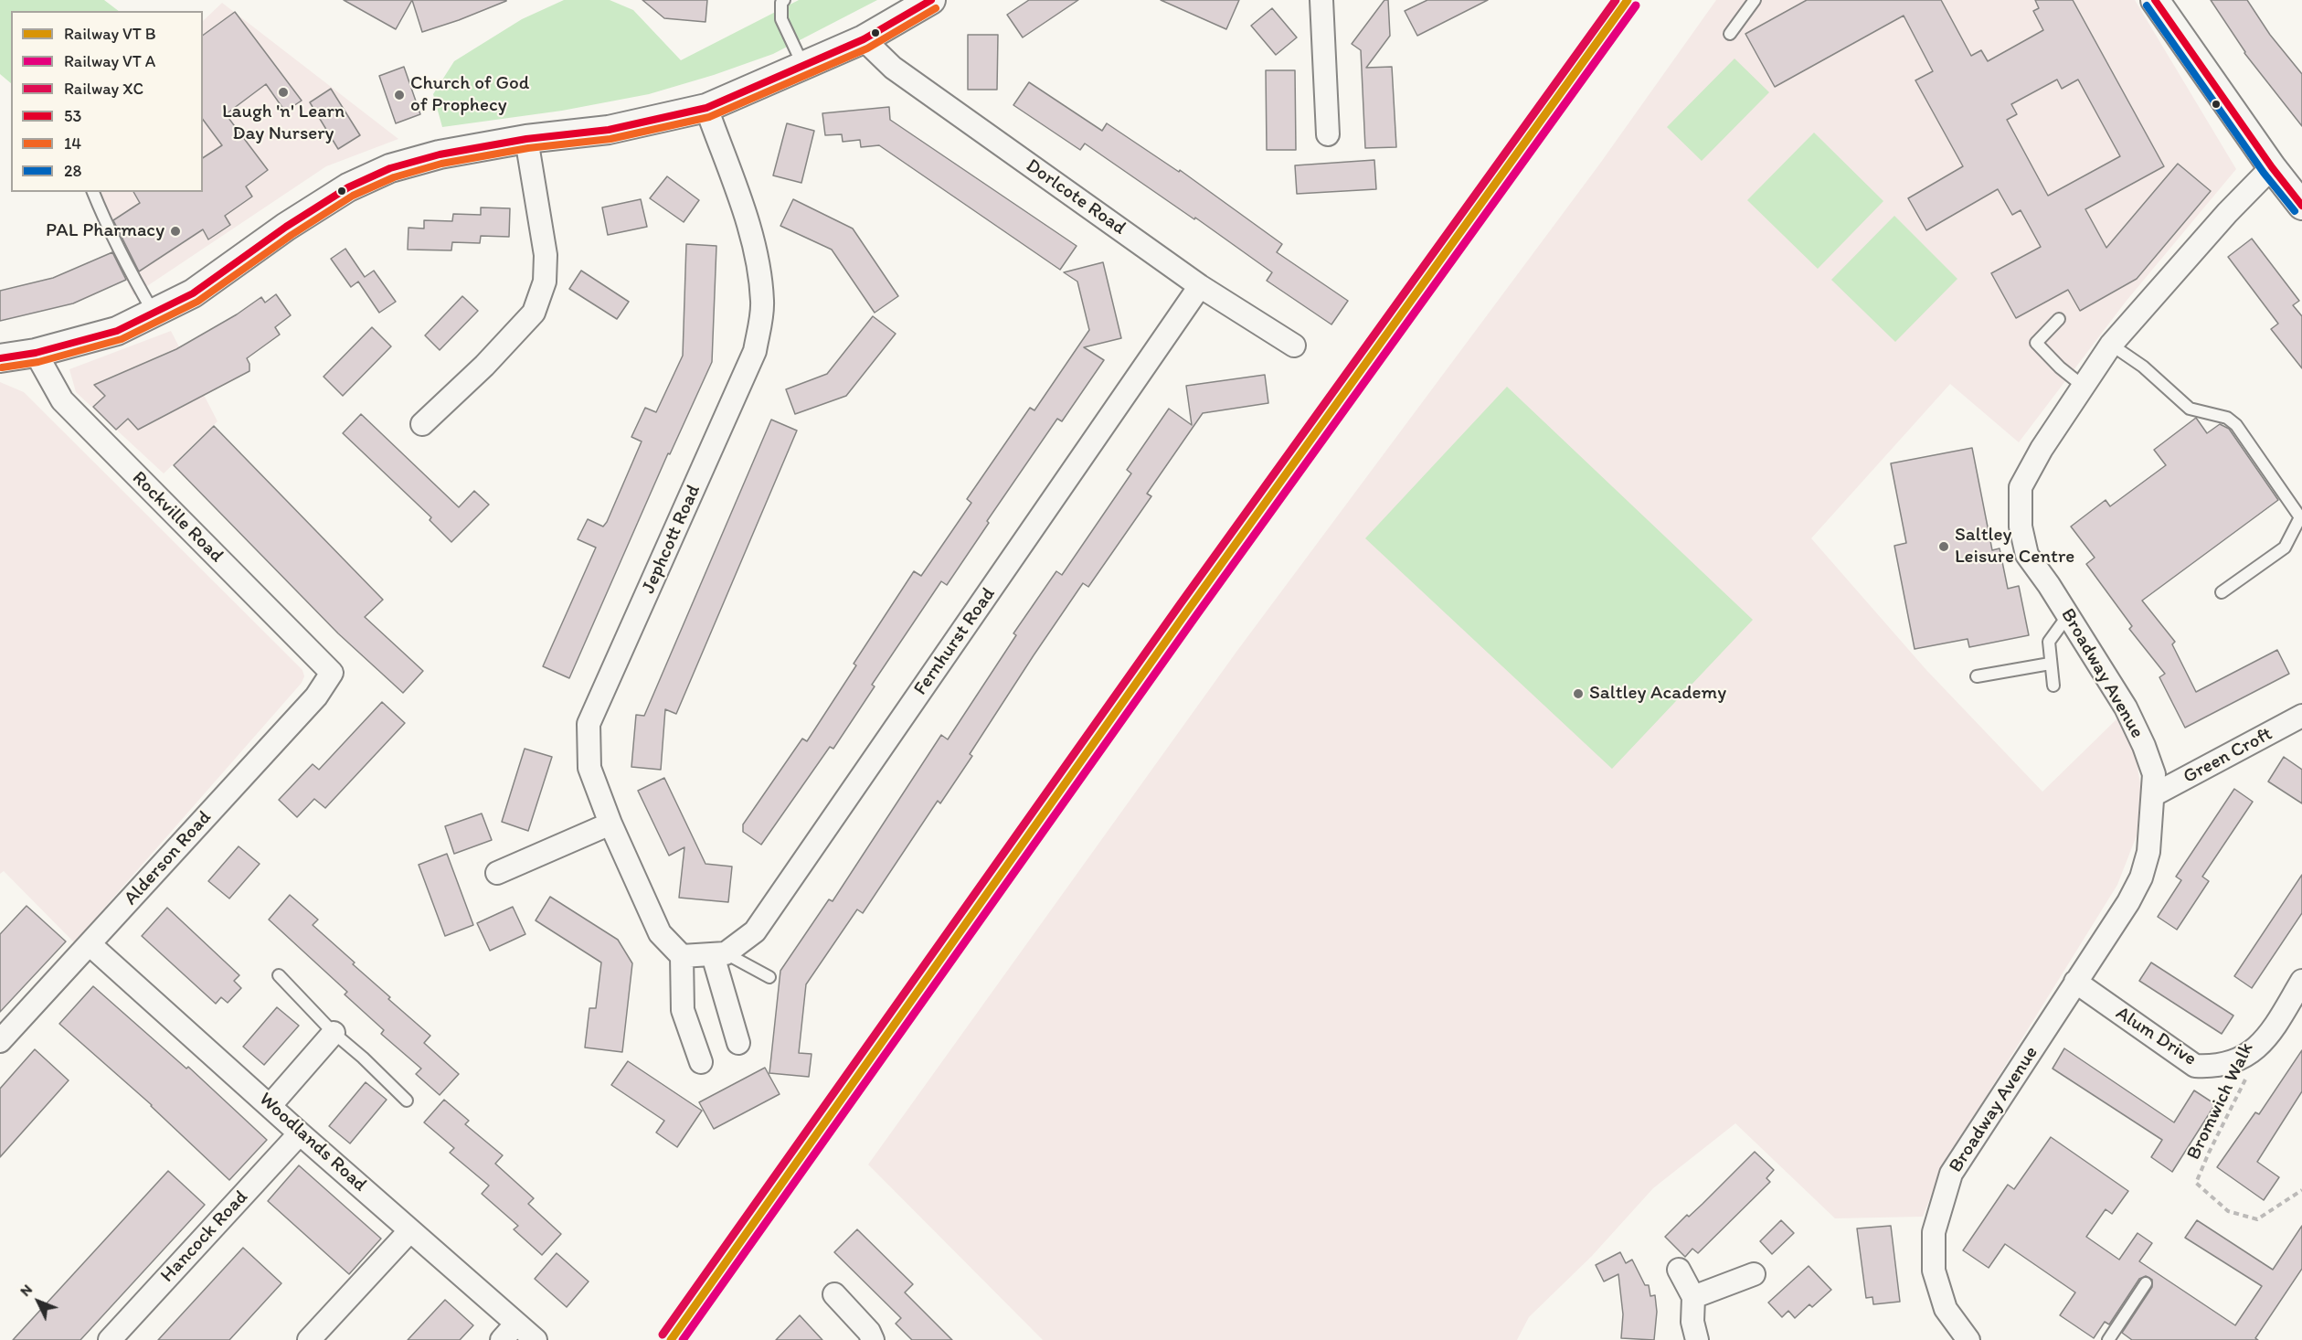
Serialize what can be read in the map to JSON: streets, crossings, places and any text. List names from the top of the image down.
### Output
{
  "streets": {
    "street": [
      "Dorlcote Road",
      "Rockville Road",
      "Jephcott Road",
      "Fernhurst Road",
      "Broadway Avenue",
      "Green Croft",
      "Alderson Road",
      "Alum Drive",
      "Woodlands Road",
      "Hancock Road"
    ],
    "path": ["Bromwich Walk"]
  },
  "crossings": [
    ["Dorlcote Road", "Fernhurst Road"],
    ["Rockville Road", "Alderson Road"],
    ["Broadway Avenue", "Green Croft"],
    ["Broadway Avenue", "Alum Drive"],
    ["Alderson Road", "Woodlands Road"],
    ["Woodlands Road", "Hancock Road"]
  ],
  "places": [
    "Laugh 'n' Learn Day Nursery",
    "Church of God of Prophecy",
    "PAL Pharmacy",
    "Saltley Leisure Centre",
    "Saltley Academy"
  ],
  "lines": [
    "rail line XC",
    "transit line 53",
    "transit line 28",
    "transit line 14"
  ],
  "legend": [
    "Railway VT B",
    "Railway VT A",
    "Railway XC",
    "53",
    "14",
    "28"
  ],
  "north": "top left"
}
